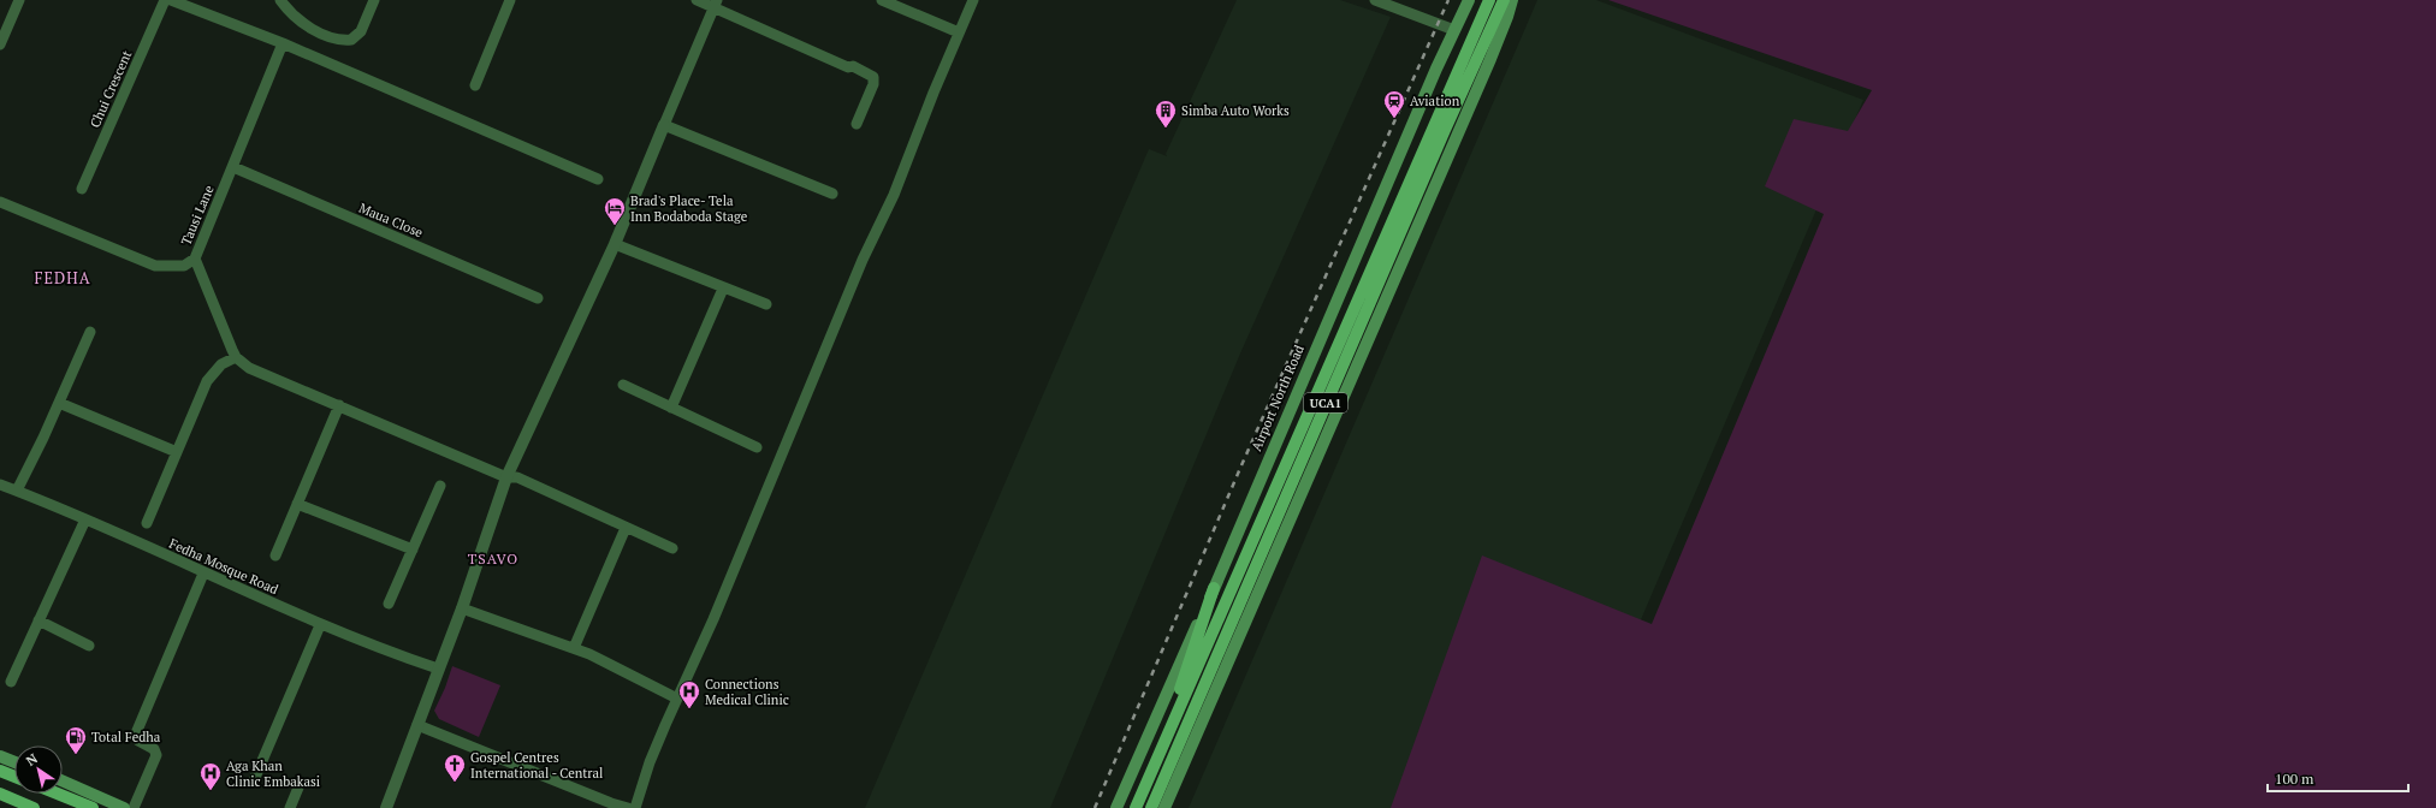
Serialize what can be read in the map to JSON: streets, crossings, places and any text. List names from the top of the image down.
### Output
{
  "streets": {
    "main road": ["Airport North Road", "UCA1"],
    "street": [
      "Chui Crescent",
      "Tausi Lane",
      "Maua Close",
      "Fedha Mosque Road"
    ]
  },
  "crossings": [
    ["Tausi Lane", "Maua Close"]
  ],
  "districts": ["FEDHA", "TSAVO"],
  "places": {
    "station": ["Aviation"],
    "building": ["Simba Auto Works"],
    "hotel": ["Brad's Place- Tela Inn Bodaboda Stage"],
    "hospital": ["Connections Medical Clinic", "Aga Khan Clinic Embakasi"],
    "fuel station": ["Total Fedha"],
    "church": ["Gospel Centres International - Central"]
  },
  "scale_bar": "100 m",
  "north": "top left"
}
